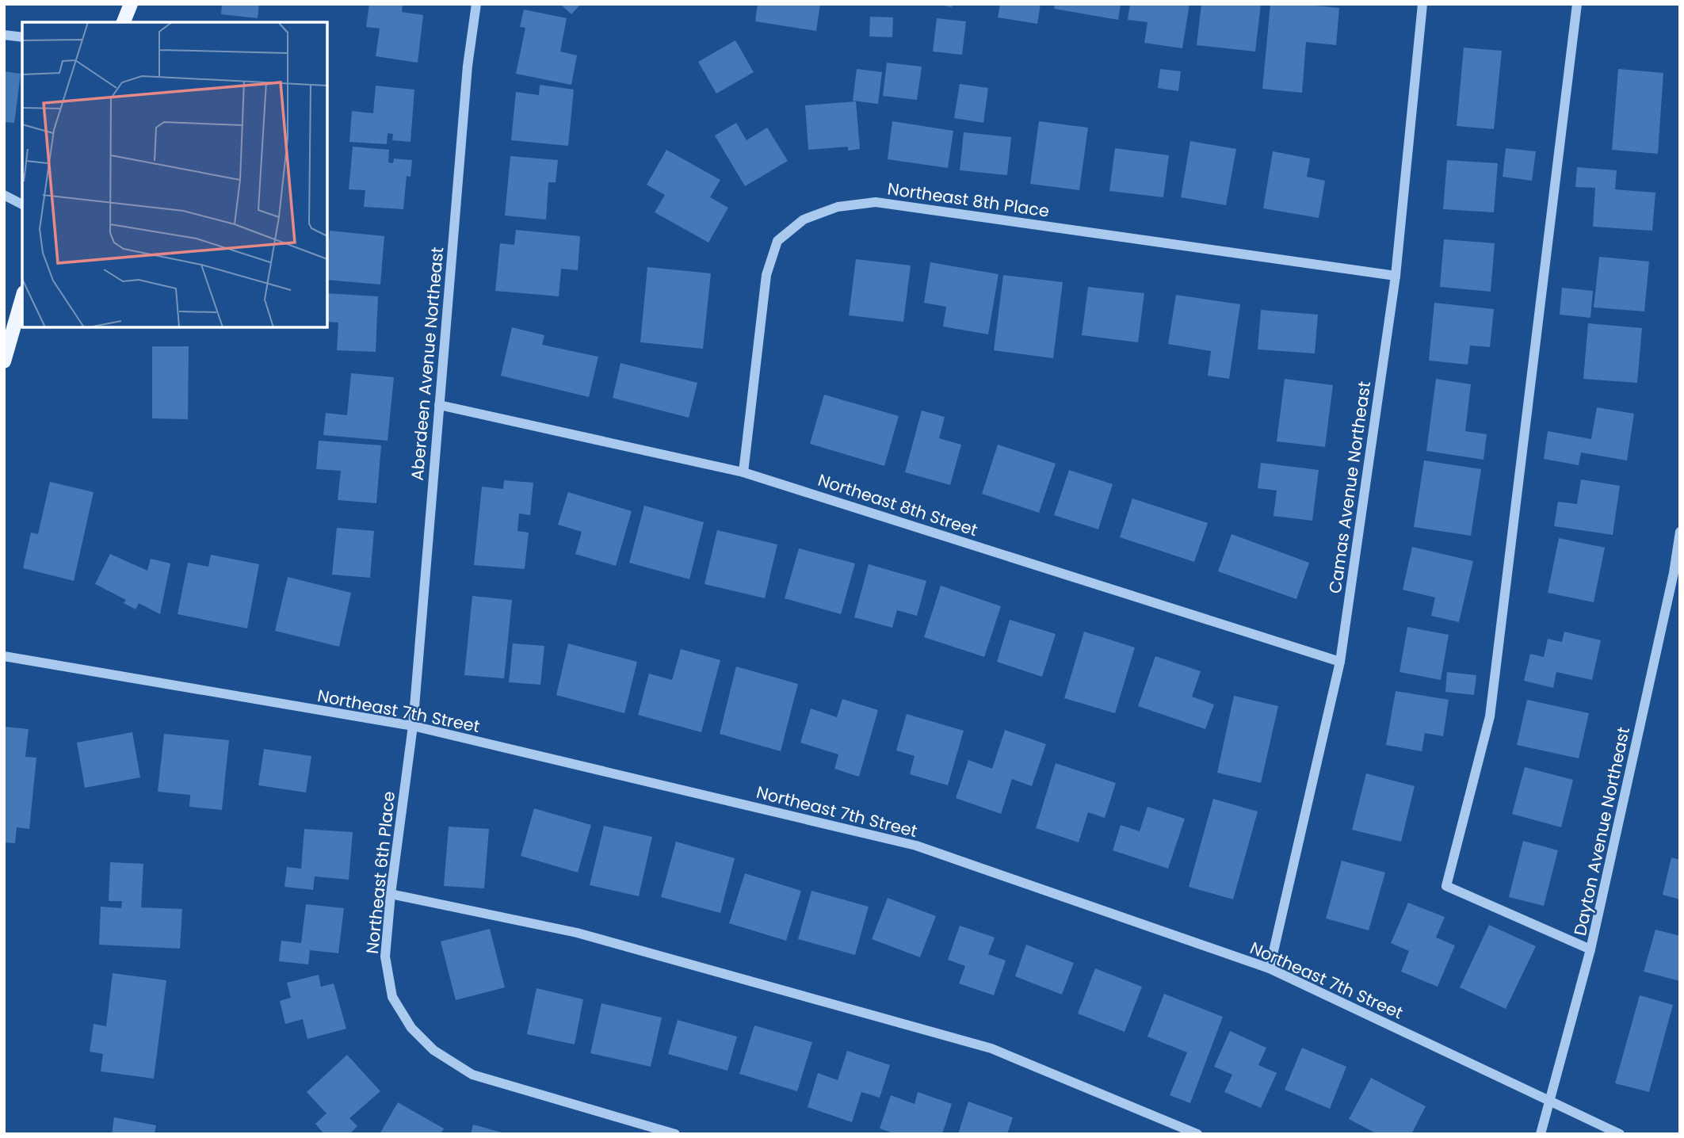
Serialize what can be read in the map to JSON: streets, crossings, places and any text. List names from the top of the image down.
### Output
{
  "streets": {
    "street": [
      "Northeast 8th Place",
      "Aberdeen Avenue Northeast",
      "Camas Avenue Northeast",
      "Northeast 8th Street",
      "Northeast 7th Street",
      "Dayton Avenue Northeast",
      "Northeast 6th Place"
    ]
  },
  "crossings": [
    ["Northeast 8th Place", "Camas Avenue Northeast"],
    ["Northeast 8th Place", "Northeast 8th Street"],
    ["Aberdeen Avenue Northeast", "Northeast 8th Street"],
    ["Aberdeen Avenue Northeast", "Northeast 7th Street"],
    ["Aberdeen Avenue Northeast", "Northeast 6th Place"],
    ["Camas Avenue Northeast", "Northeast 8th Street"],
    ["Camas Avenue Northeast", "Northeast 7th Street"],
    ["Northeast 7th Street", "Dayton Avenue Northeast"],
    ["Northeast 7th Street", "Northeast 6th Place"]
  ]
}
